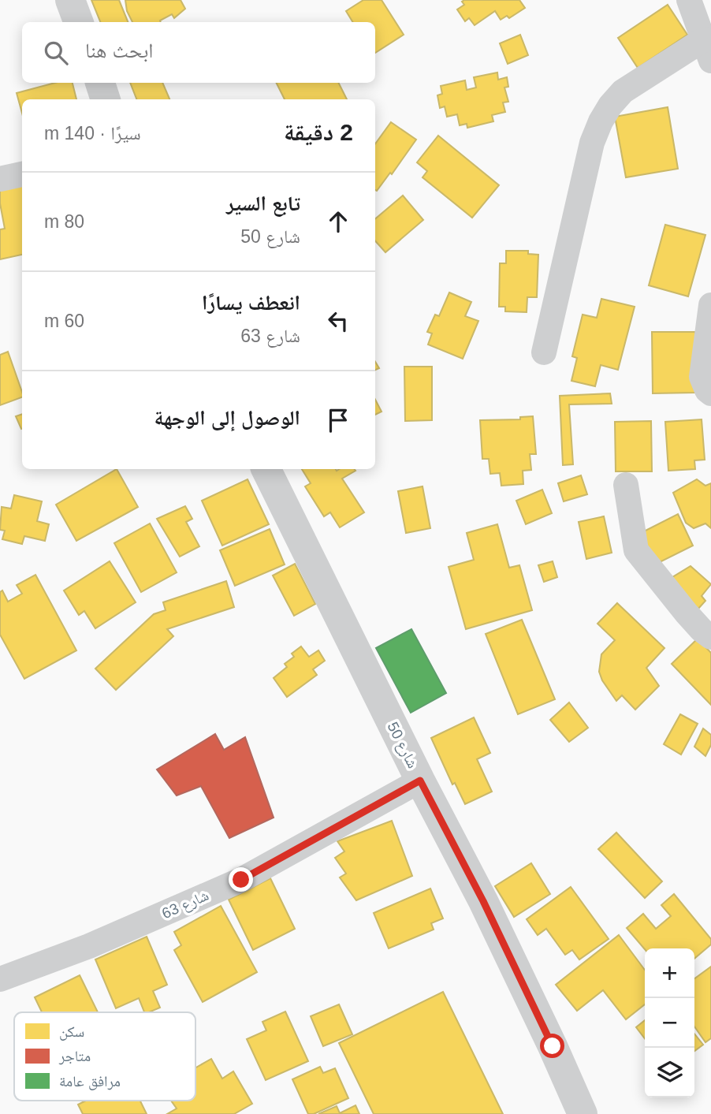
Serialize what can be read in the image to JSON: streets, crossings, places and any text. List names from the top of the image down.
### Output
{
  "streets": {
    "street": ["شارع 50", "شارع 63"]
  },
  "crossings": [
    ["شارع 50", "شارع 63"]
  ],
  "legend": ["سكن", "متاجر", "مرافق عامة"],
  "page": {
    "search": "ابحث هنا",
    "heading": ["2 دقيقة", "سيرًا · 140 m"],
    "list": [
      ["تابع السير", "شارع 50", "80 m"],
      ["انعطف يسارًا", "شارع 63", "60 m"],
      "الوصول إلى الوجهة"
    ],
    "map_buttons": ["+", "−"]
  }
}
